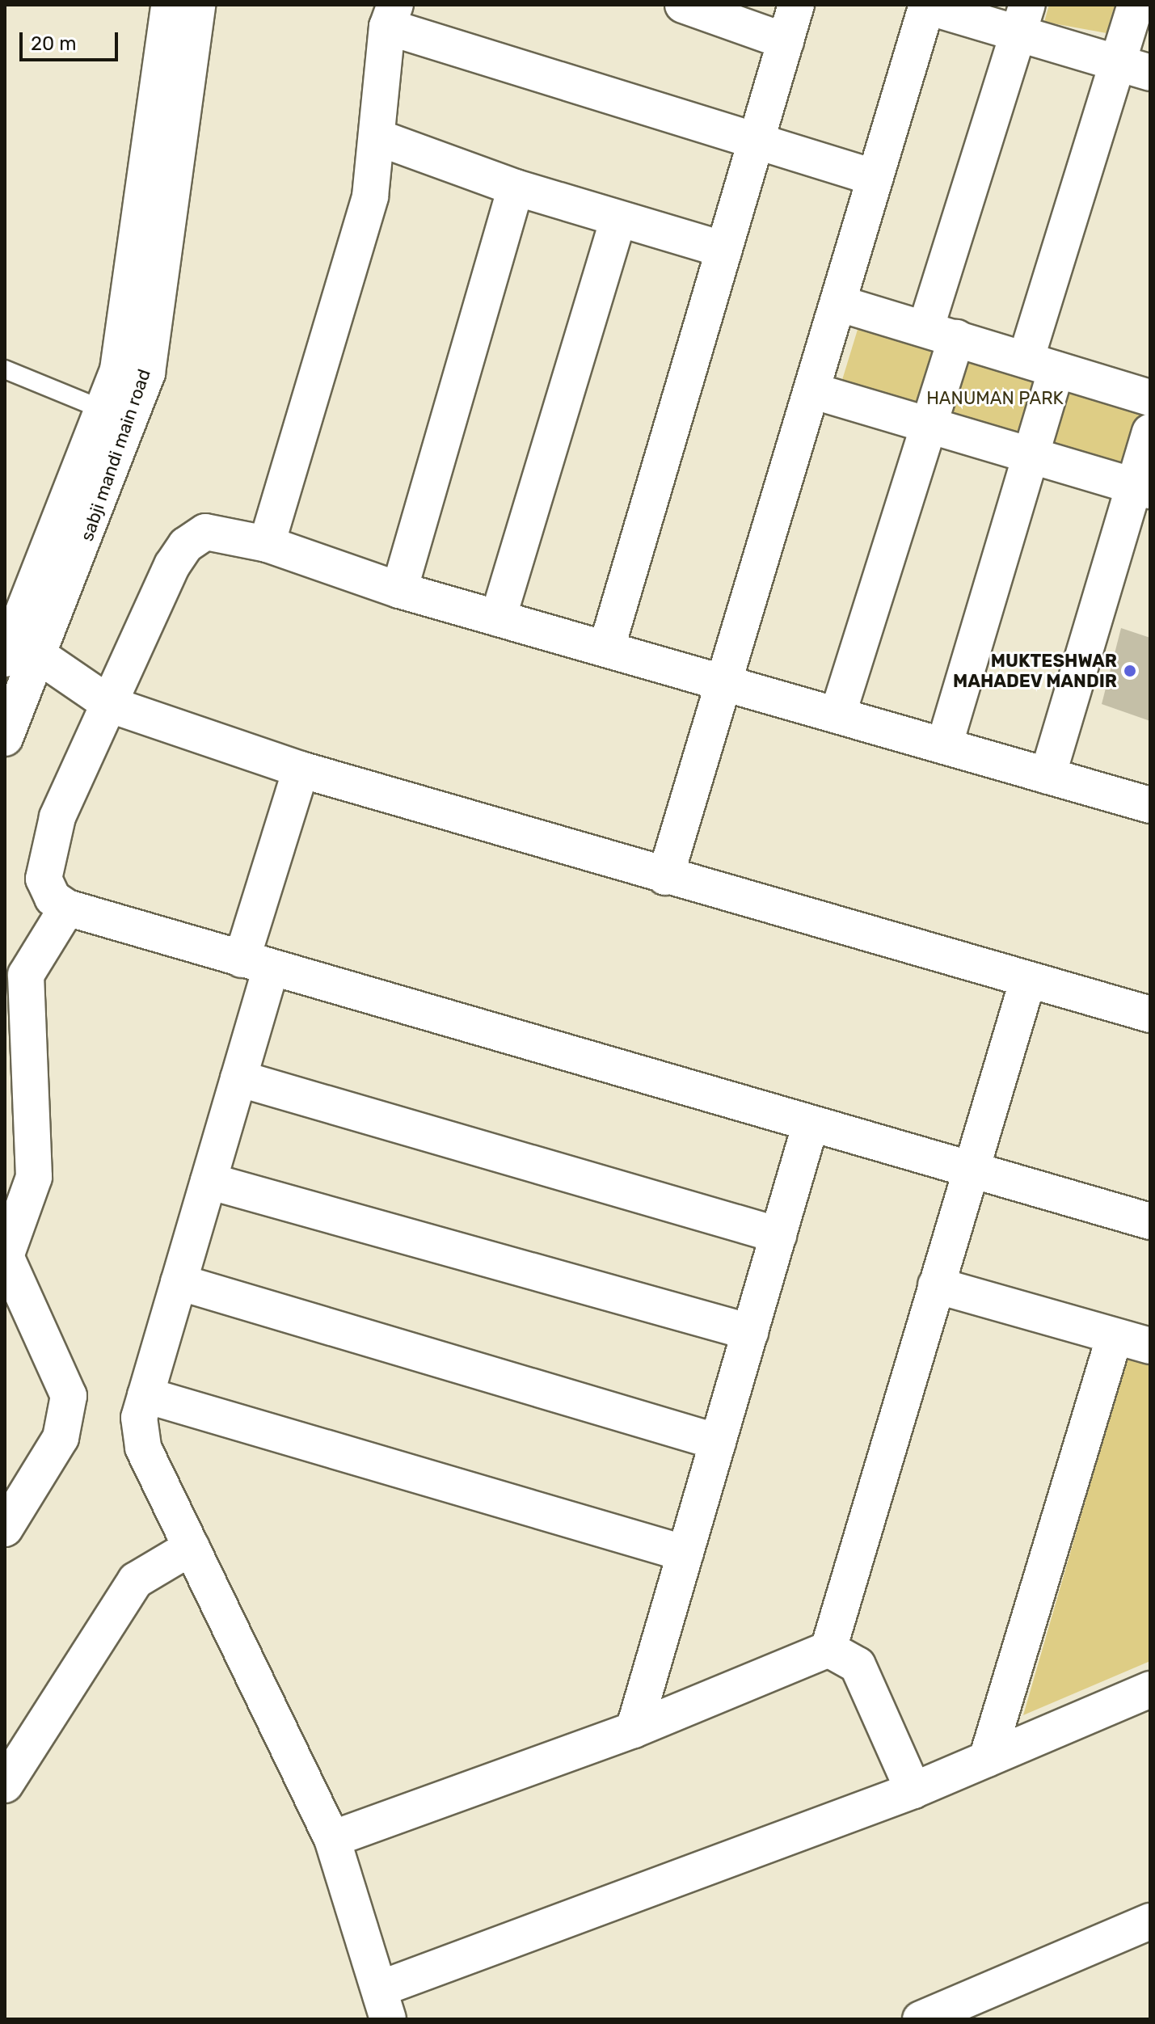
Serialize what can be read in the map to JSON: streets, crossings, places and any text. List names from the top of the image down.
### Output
{
  "streets": {
    "street": ["sabji mandi main road"]
  },
  "parks": ["HANUMAN PARK"],
  "places": ["MUKTESHWAR MAHADEV MANDIR"],
  "scale_bar": "20 m"
}
